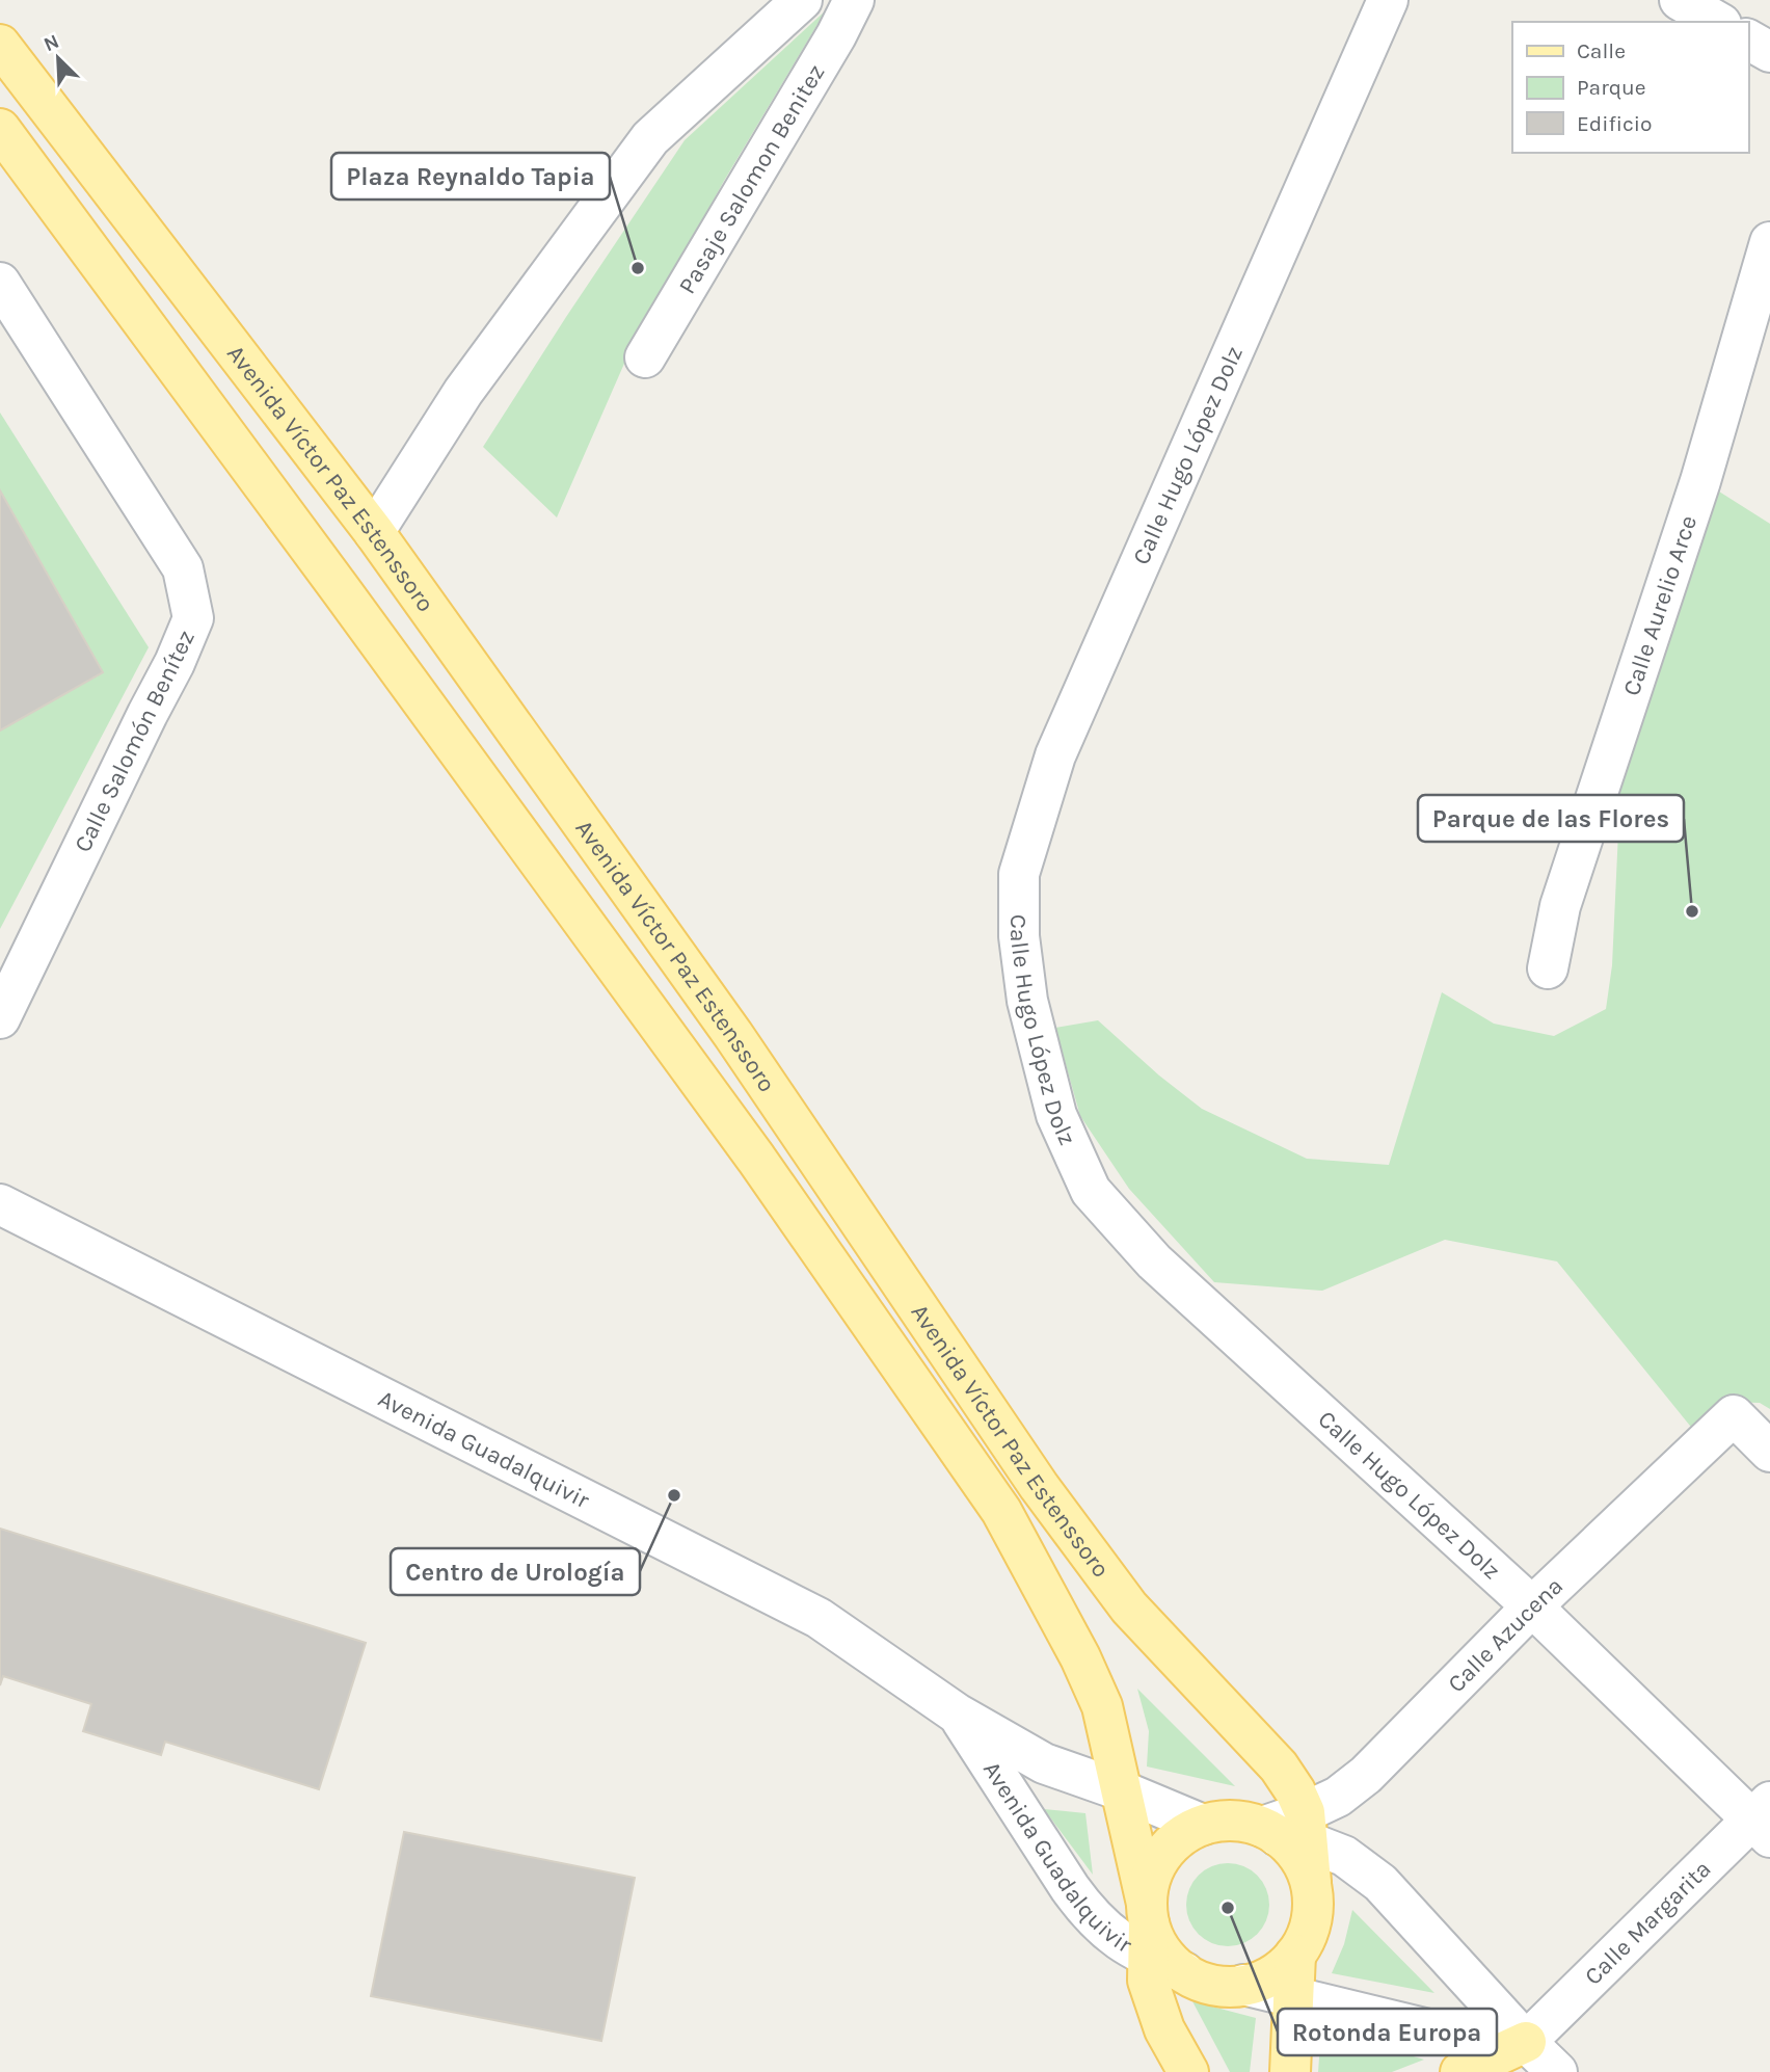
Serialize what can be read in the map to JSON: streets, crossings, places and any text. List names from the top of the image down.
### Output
{
  "streets": {
    "main road": ["Avenida Víctor Paz Estenssoro"],
    "street": [
      "Pasaje Salomon Benitez",
      "Calle Hugo López Dolz",
      "Calle Aurelio Arce",
      "Calle Salomón Benítez",
      "Avenida Guadalquivir",
      "Calle Azucena",
      "Calle Margarita"
    ]
  },
  "crossings": [
    ["Calle Hugo López Dolz", "Calle Azucena"],
    ["Calle Hugo López Dolz", "Calle Margarita"],
    ["Avenida Víctor Paz Estenssoro", "Avenida Guadalquivir"],
    ["Avenida Víctor Paz Estenssoro", "Calle Azucena"],
    ["Avenida Guadalquivir", "Calle Azucena"]
  ],
  "places": [
    "Plaza Reynaldo Tapia",
    "Parque de las Flores",
    "Centro de Urología",
    "Rotonda Europa"
  ],
  "legend": ["Calle", "Parque", "Edificio"],
  "north": "top left"
}
